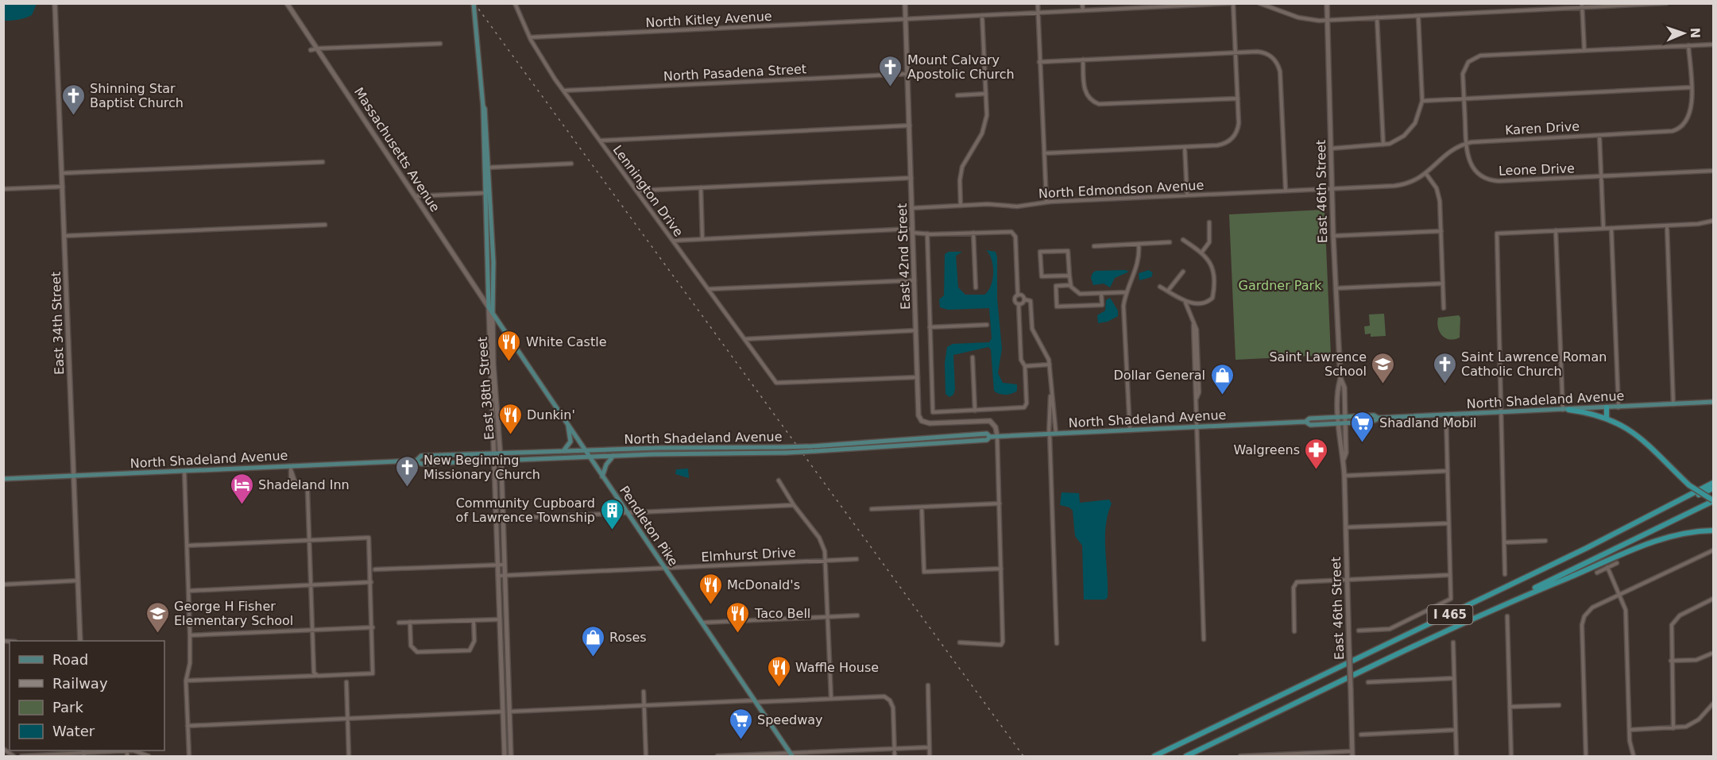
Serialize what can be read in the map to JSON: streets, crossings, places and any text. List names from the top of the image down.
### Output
{
  "streets": {
    "highway": ["I 465"],
    "main road": [
      "Massachusetts Avenue",
      "East 46th Street",
      "East 42nd Street",
      "East 34th Street",
      "East 38th Street",
      "North Shadeland Avenue",
      "Pendleton Pike"
    ],
    "street": [
      "North Kitley Avenue",
      "North Pasadena Street",
      "Karen Drive",
      "Leone Drive",
      "North Edmondson Avenue",
      "Lennington Drive",
      "Elmhurst Drive"
    ]
  },
  "crossings": [
    ["North Kitley Avenue", "Lennington Drive"],
    ["North Kitley Avenue", "East 42nd Street"],
    ["North Pasadena Street", "Lennington Drive"],
    ["North Pasadena Street", "East 42nd Street"],
    ["Karen Drive", "Leone Drive"],
    ["Karen Drive", "North Edmondson Avenue"],
    ["Karen Drive", "East 46th Street"],
    ["Massachusetts Avenue", "East 38th Street"],
    ["Massachusetts Avenue", "Pendleton Pike"],
    ["North Edmondson Avenue", "East 46th Street"],
    ["North Edmondson Avenue", "East 42nd Street"],
    ["Lennington Drive", "East 42nd Street"],
    ["East 46th Street", "North Shadeland Avenue"],
    ["East 42nd Street", "North Shadeland Avenue"],
    ["East 34th Street", "North Shadeland Avenue"],
    ["East 38th Street", "North Shadeland Avenue"],
    ["East 38th Street", "Pendleton Pike"],
    ["East 38th Street", "Elmhurst Drive"],
    ["North Shadeland Avenue", "Pendleton Pike"],
    ["Pendleton Pike", "Elmhurst Drive"]
  ],
  "parks": ["Gardner Park"],
  "places": {
    "church": [
      "Mount Calvary Apostolic Church",
      "Shinning Star Baptist Church",
      "Saint Lawrence Roman Catholic Church",
      "New Beginning Missionary Church"
    ],
    "restaurant": [
      "White Castle",
      "Dunkin'",
      "McDonald's",
      "Taco Bell",
      "Waffle House"
    ],
    "school or university": ["Saint Lawrence School", "George H Fisher Elementary School"],
    "shop": ["Dollar General", "Roses"],
    "supermarket": ["Shadland Mobil", "Speedway"],
    "pharmacy": ["Walgreens"],
    "hotel": ["Shadeland Inn"],
    "building": ["Community Cupboard of Lawrence Township"]
  },
  "legend": [
    "Road",
    "Railway",
    "Park",
    "Water"
  ],
  "north": "right"
}
